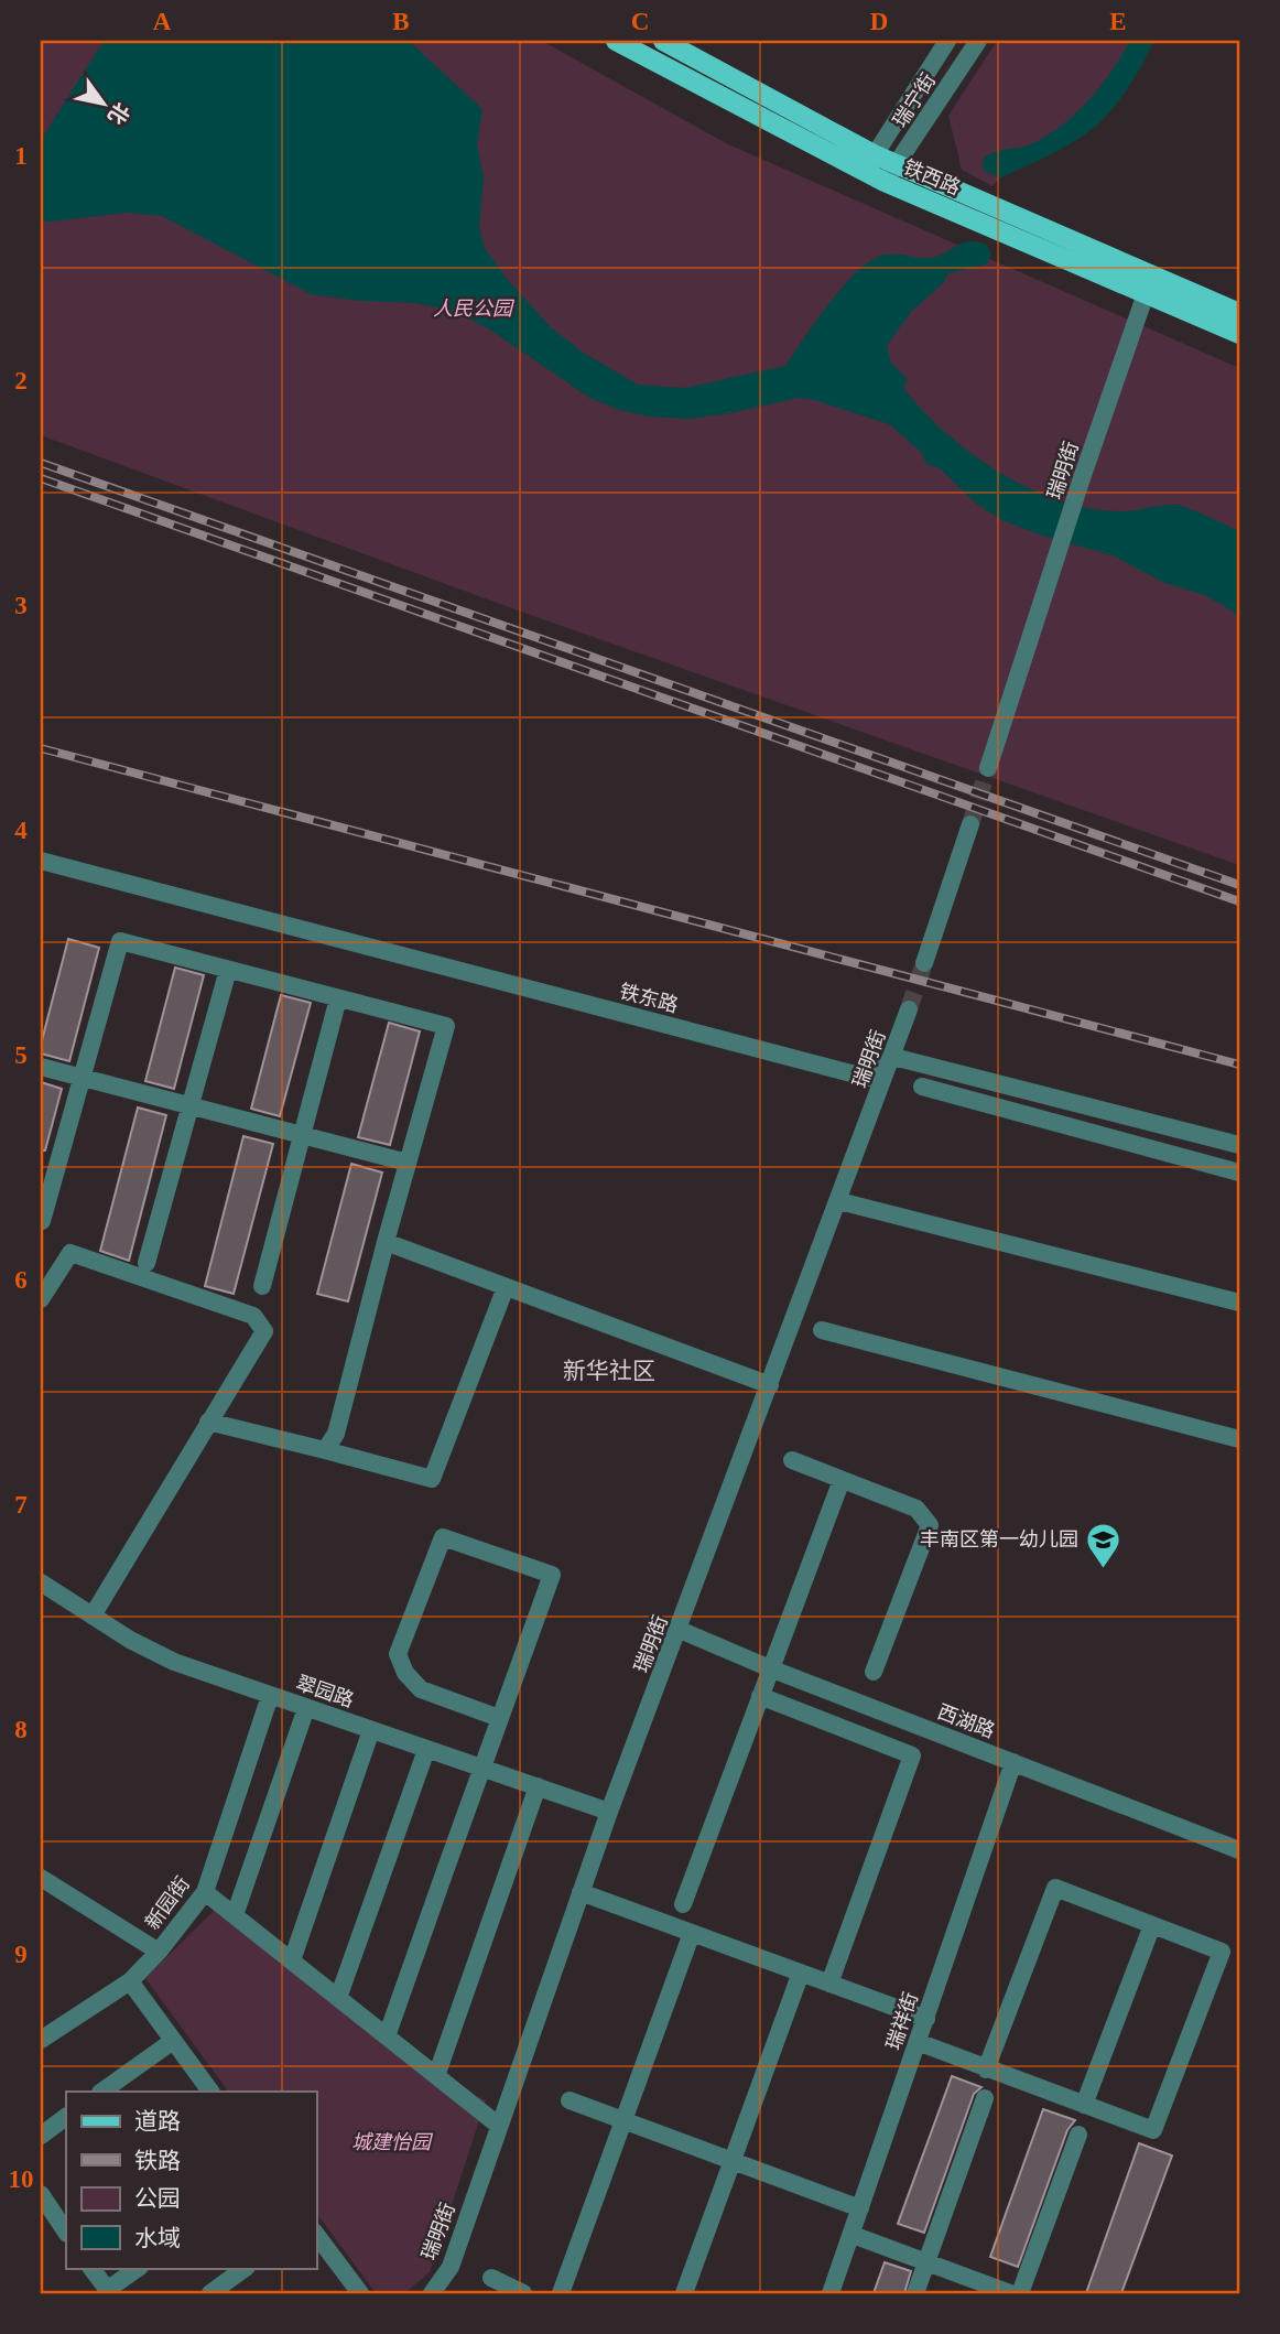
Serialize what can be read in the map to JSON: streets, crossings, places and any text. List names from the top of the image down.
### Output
{
  "streets": {
    "main road": ["铁西路"],
    "street": [
      "瑞宁街",
      "瑞明街",
      "铁东路",
      "翠园路",
      "西湖路",
      "新园街",
      "瑞祥街"
    ]
  },
  "crossings": [
    ["瑞宁街", "铁西路"],
    ["铁西路", "瑞明街"],
    ["瑞明街", "铁东路"],
    ["瑞明街", "翠园路"],
    ["瑞明街", "西湖路"],
    ["翠园路", "新园街"],
    ["西湖路", "瑞祥街"]
  ],
  "districts": ["新华社区"],
  "parks": ["人民公园", "城建怡园"],
  "places": {
    "school or university": ["丰南区第一幼儿园"]
  },
  "legend": [
    "道路",
    "铁路",
    "公园",
    "水域"
  ],
  "north": "bottom right",
  "grid": {
    "columns": [
      "A",
      "B",
      "C",
      "D",
      "E"
    ],
    "rows": [
      "1",
      "2",
      "3",
      "4",
      "5",
      "6",
      "7",
      "8",
      "9",
      "10"
    ]
  }
}
